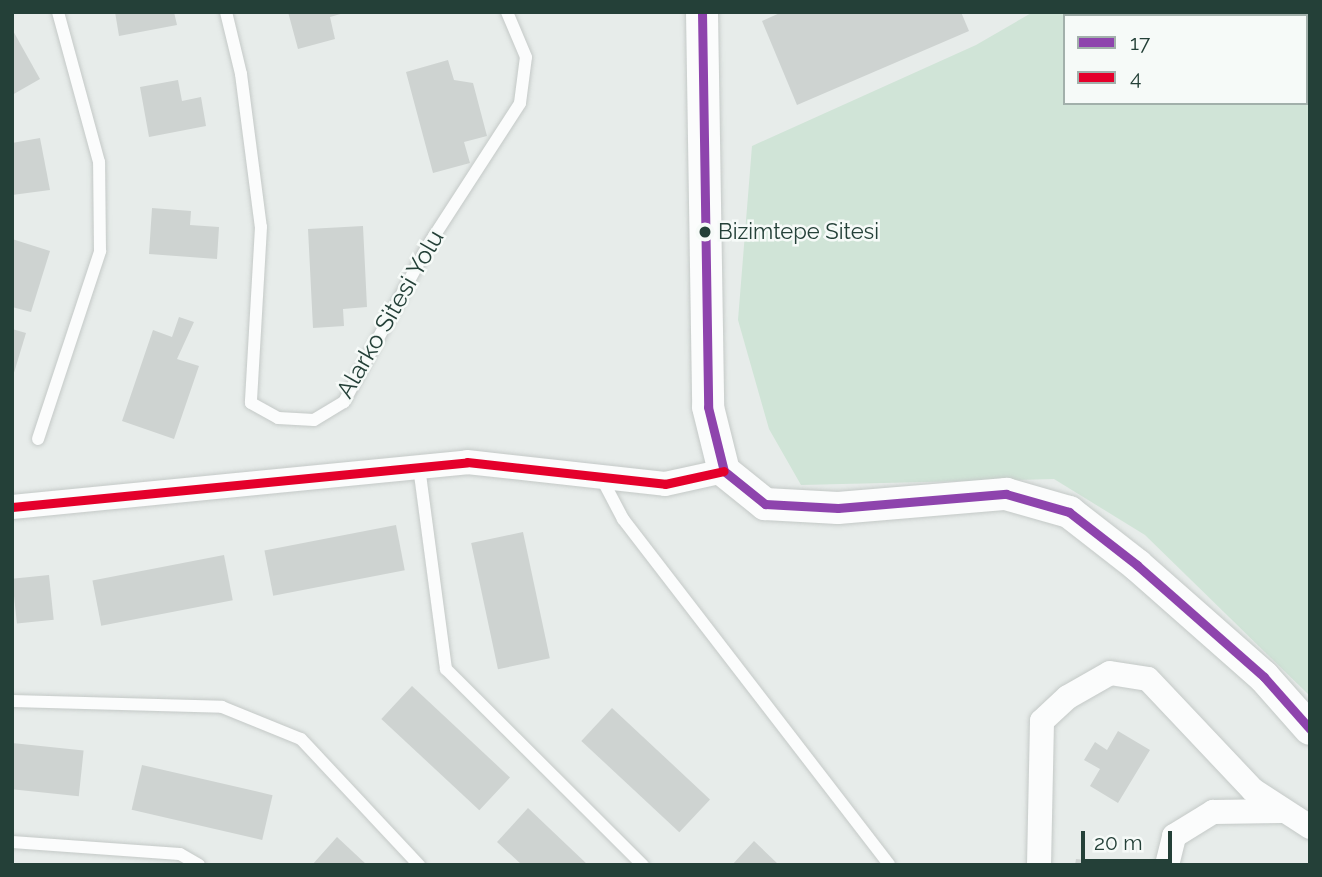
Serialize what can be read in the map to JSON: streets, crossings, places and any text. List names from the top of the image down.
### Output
{
  "streets": {
    "lane": ["Alarko Sitesi Yolu"]
  },
  "places": ["Bizimtepe Sitesi"],
  "lines": ["transit line 17", "transit line 4"],
  "legend": ["17", "4"],
  "scale_bar": "20 m"
}
